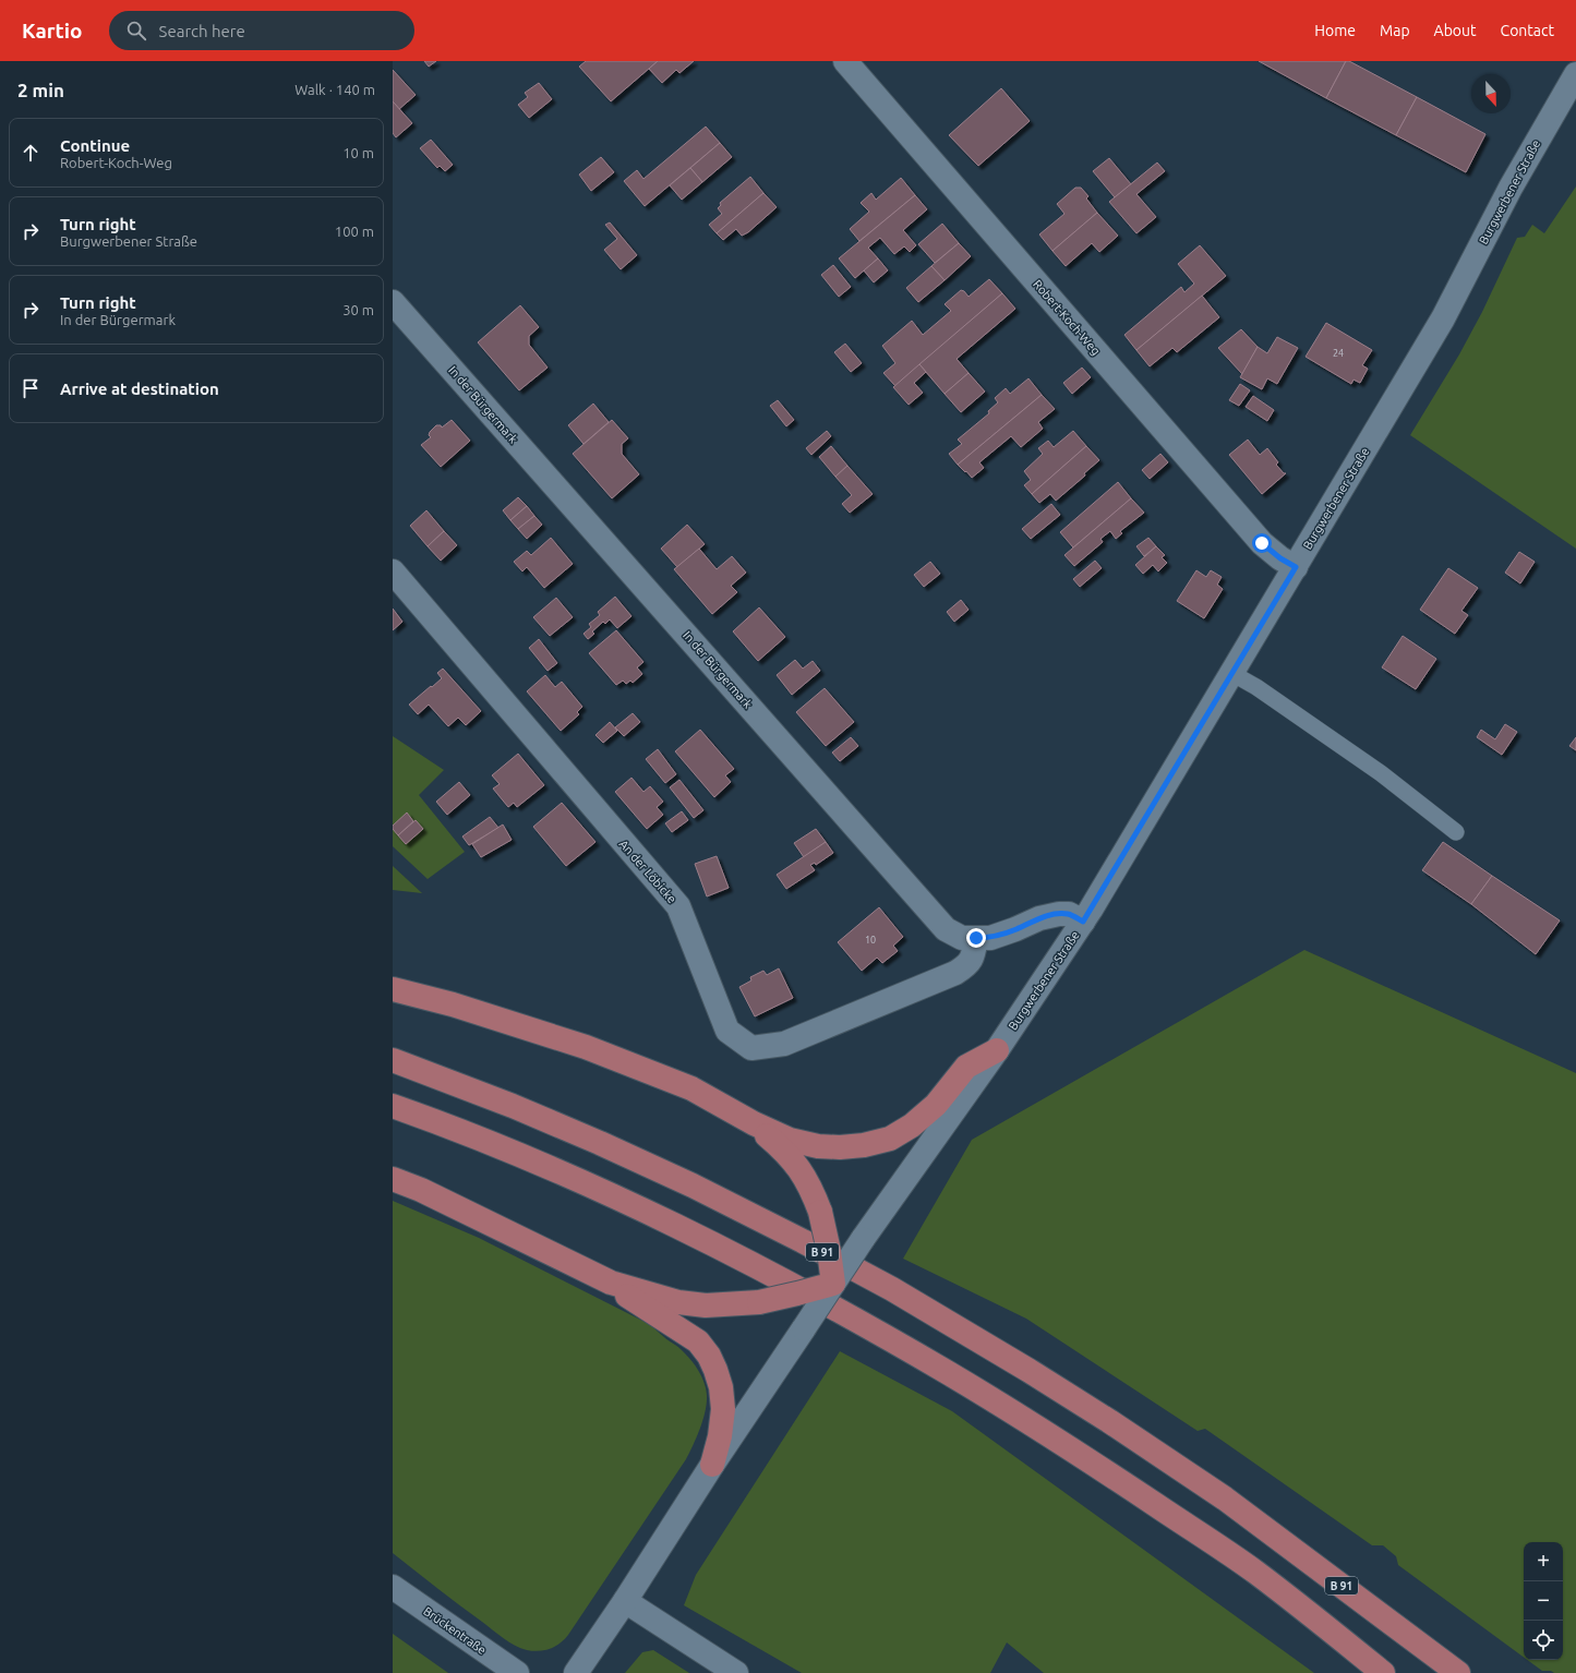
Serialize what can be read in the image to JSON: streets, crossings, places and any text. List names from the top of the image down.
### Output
{
  "streets": {
    "highway": ["B 91"],
    "street": [
      "Burgwerbener Straße",
      "Robert-Koch-Weg",
      "In der Bürgermark",
      "An der Löbicke",
      "Brückentraße"
    ]
  },
  "crossings": [
    ["Burgwerbener Straße", "Robert-Koch-Weg"],
    ["Burgwerbener Straße", "In der Bürgermark"],
    ["In der Bürgermark", "An der Löbicke"]
  ],
  "house_numbers": ["24", "10"],
  "north": "bottom",
  "page": {
    "header": "Kartio",
    "search": "Search here",
    "nav": [
      "Home",
      "Map",
      "About",
      "Contact"
    ],
    "heading": ["2 min", "Walk · 140 m"],
    "list": [
      ["Continue", "Robert-Koch-Weg", "10 m"],
      ["Turn right", "Burgwerbener Straße", "100 m"],
      ["Turn right", "In der Bürgermark", "30 m"],
      "Arrive at destination"
    ],
    "map_buttons": ["+", "−"]
  }
}
